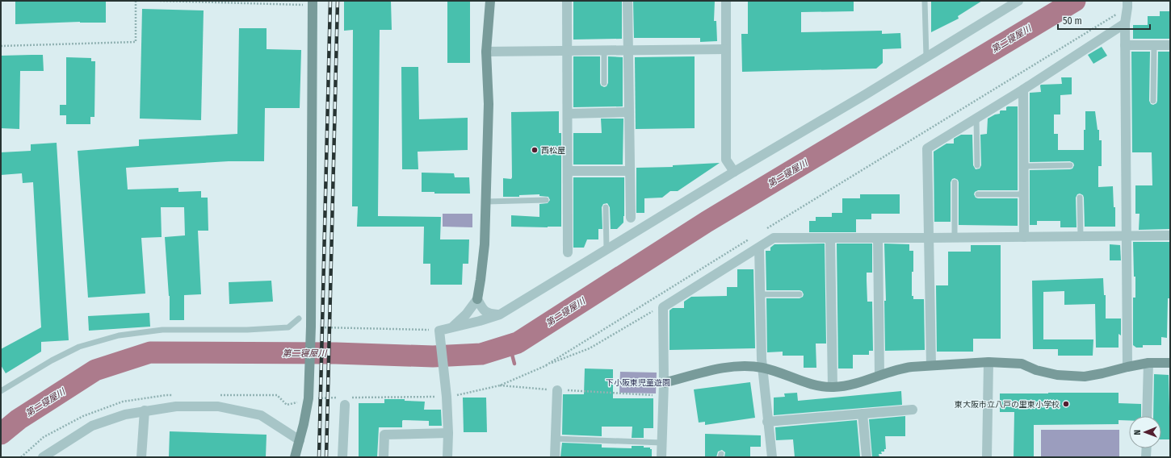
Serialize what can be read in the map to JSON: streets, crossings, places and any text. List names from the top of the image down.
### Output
{
  "water": ["第二寝屋川"],
  "parks": ["下小阪東児童遊園"],
  "places": ["西松屋", "東大阪市立八戸の里東小学校"],
  "scale_bar": "50 m",
  "north": "left"
}
